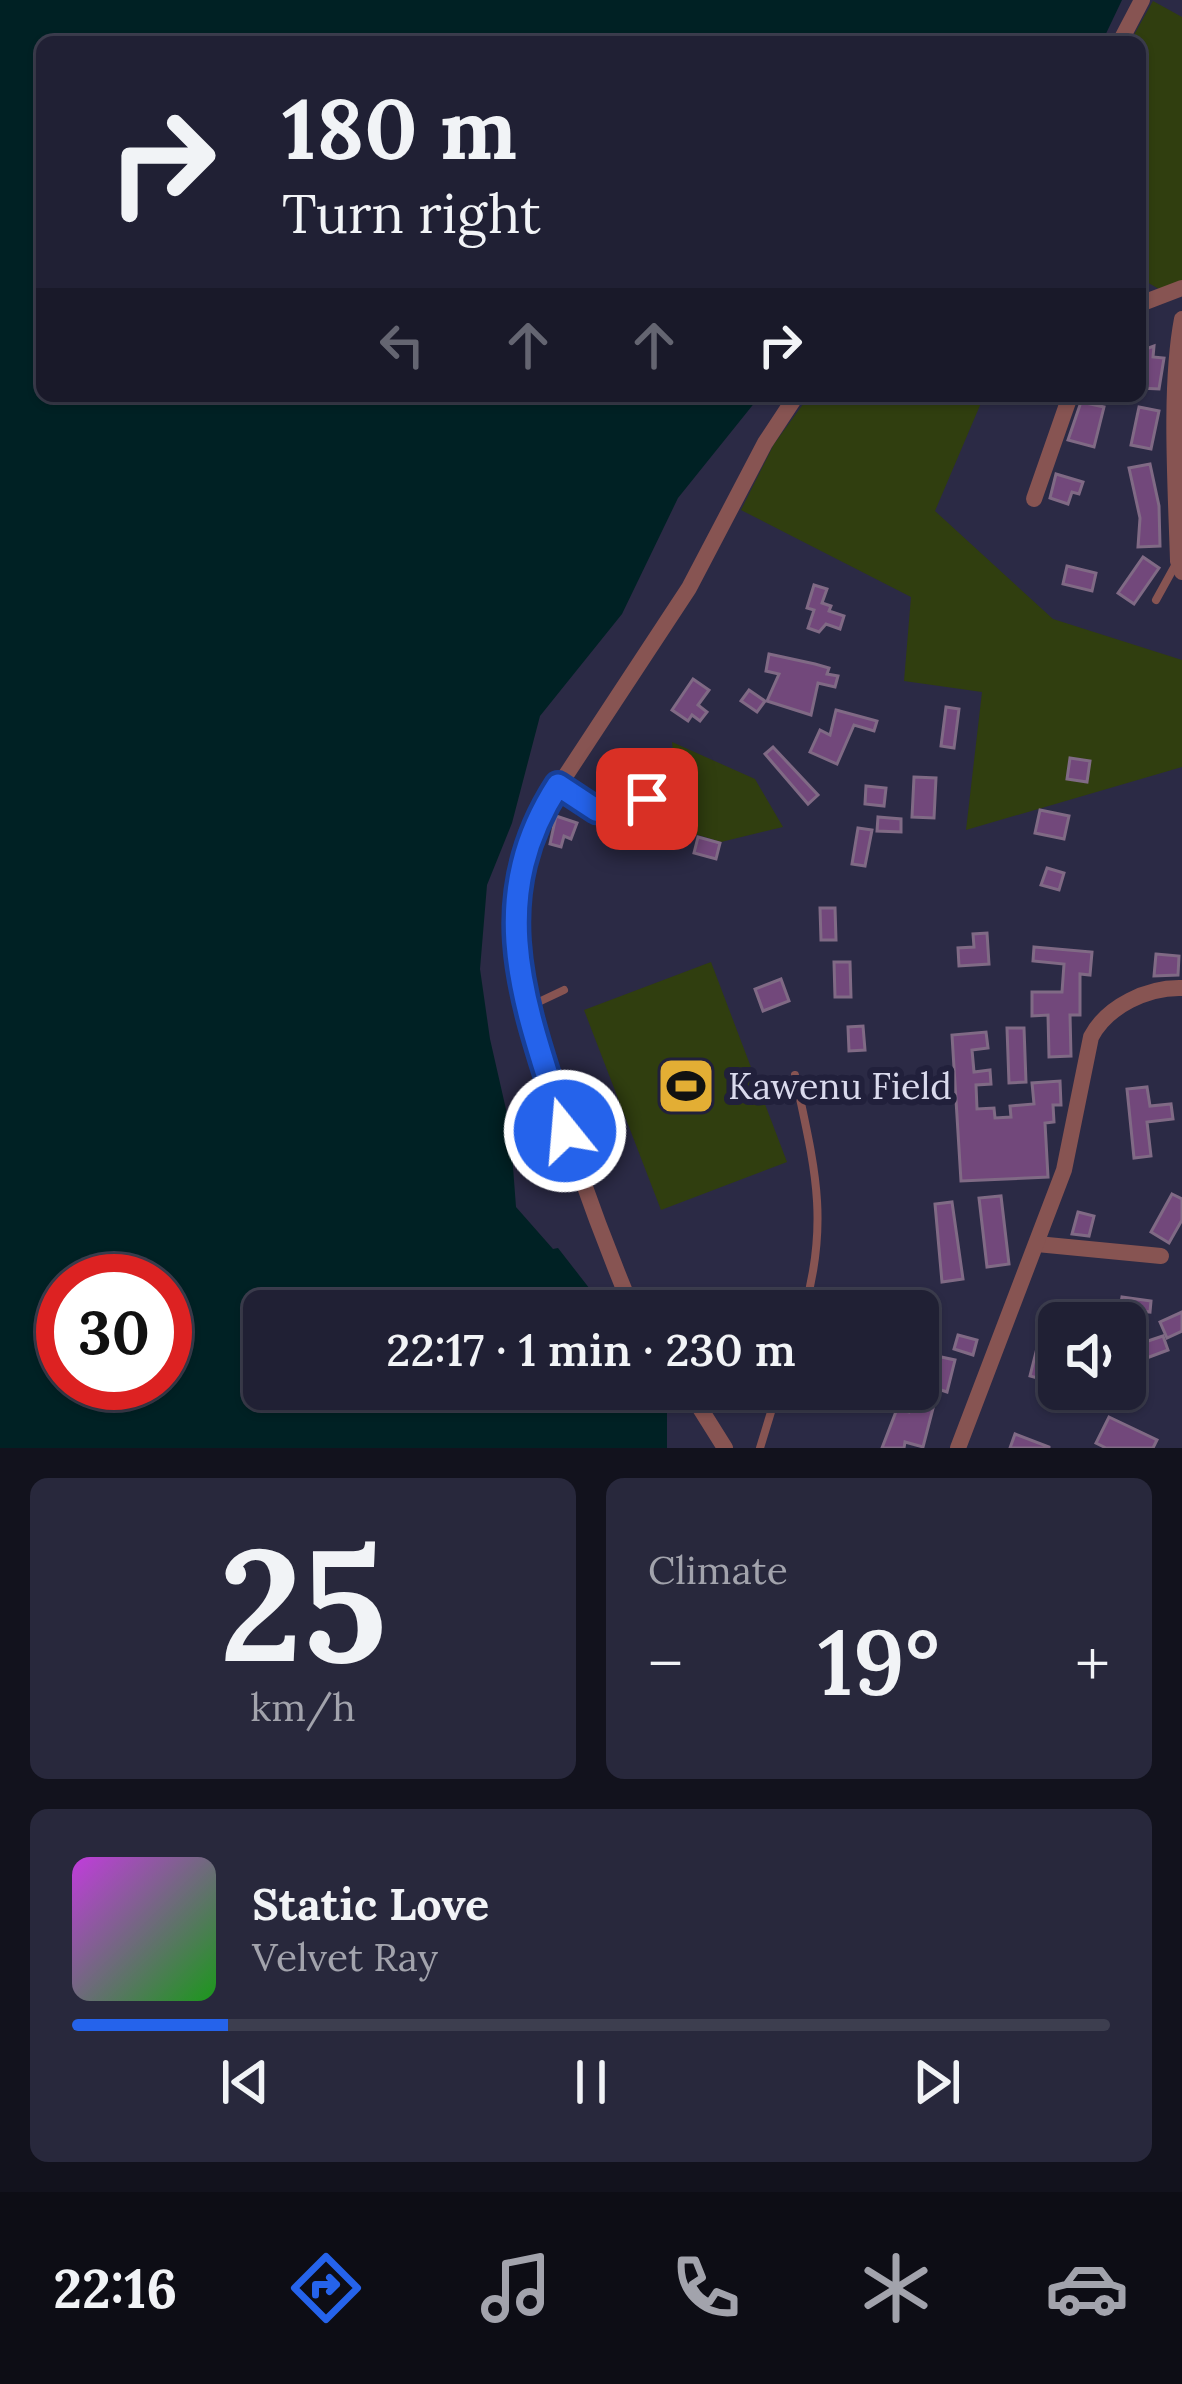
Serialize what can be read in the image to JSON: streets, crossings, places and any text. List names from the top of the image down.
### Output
{
  "places": {
    "sports": ["Kawenu Field"]
  },
  "page": {
    "turn": ["180 m", "Turn right"],
    "limit": "30",
    "trip": "22:17 · 1 min · 230 m",
    "tile": [
      ["25", "km/h"],
      "Climate"
    ],
    "heat": ["−", "19°", "+"],
    "song": ["Static Love", "Velvet Ray"],
    "tabs": "22:16"
  }
}
